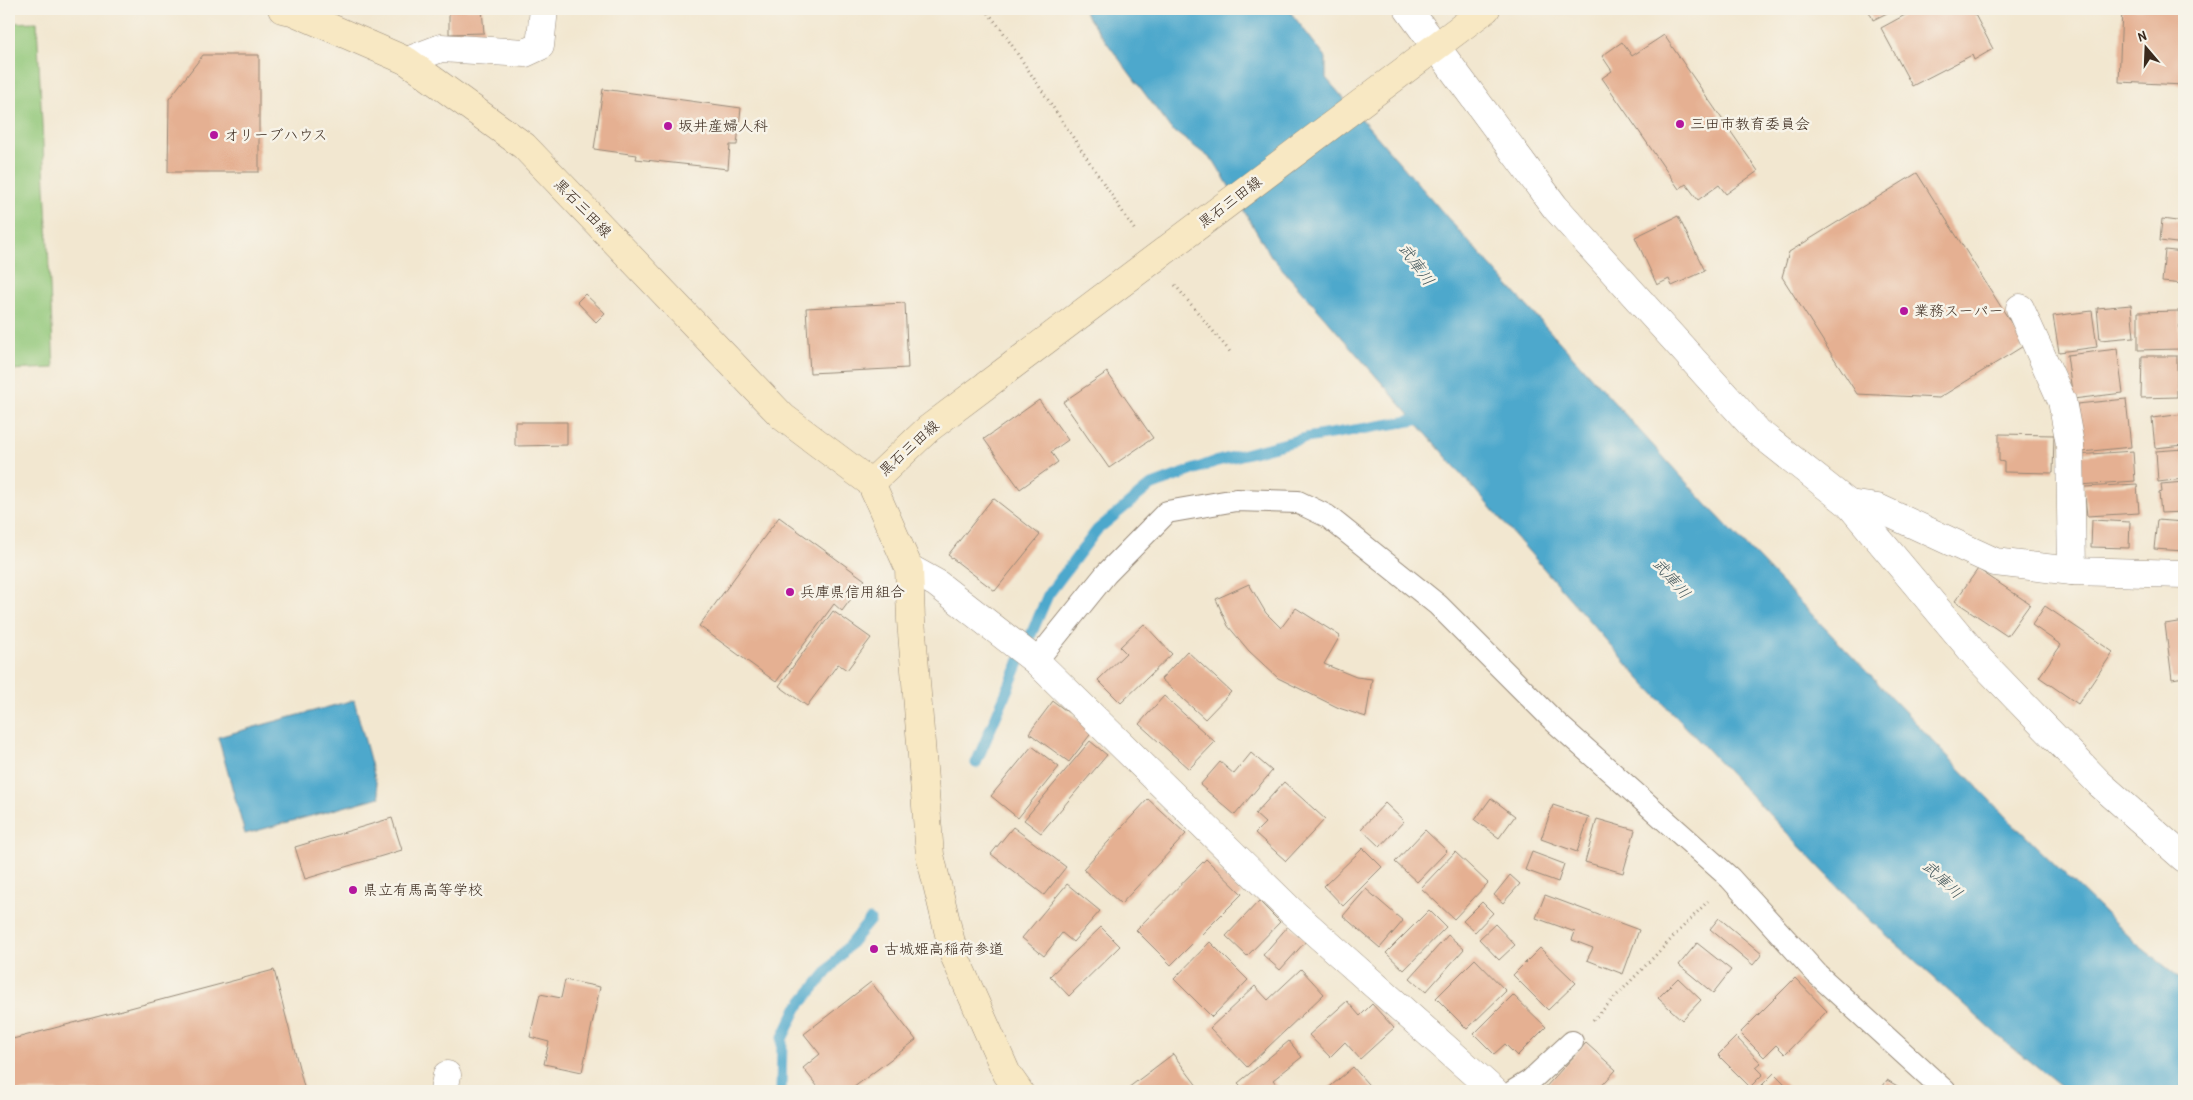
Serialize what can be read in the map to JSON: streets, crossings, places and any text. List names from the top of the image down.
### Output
{
  "streets": {
    "main road": ["黒石三田線"]
  },
  "water": ["武庫川"],
  "places": [
    "三田市教育委員会",
    "坂井産婦人科",
    "オリーブハウス",
    "業務スーパー",
    "兵庫県信用組合",
    "県立有馬高等学校",
    "古城姫高稲荷参道"
  ],
  "north": "top"
}
